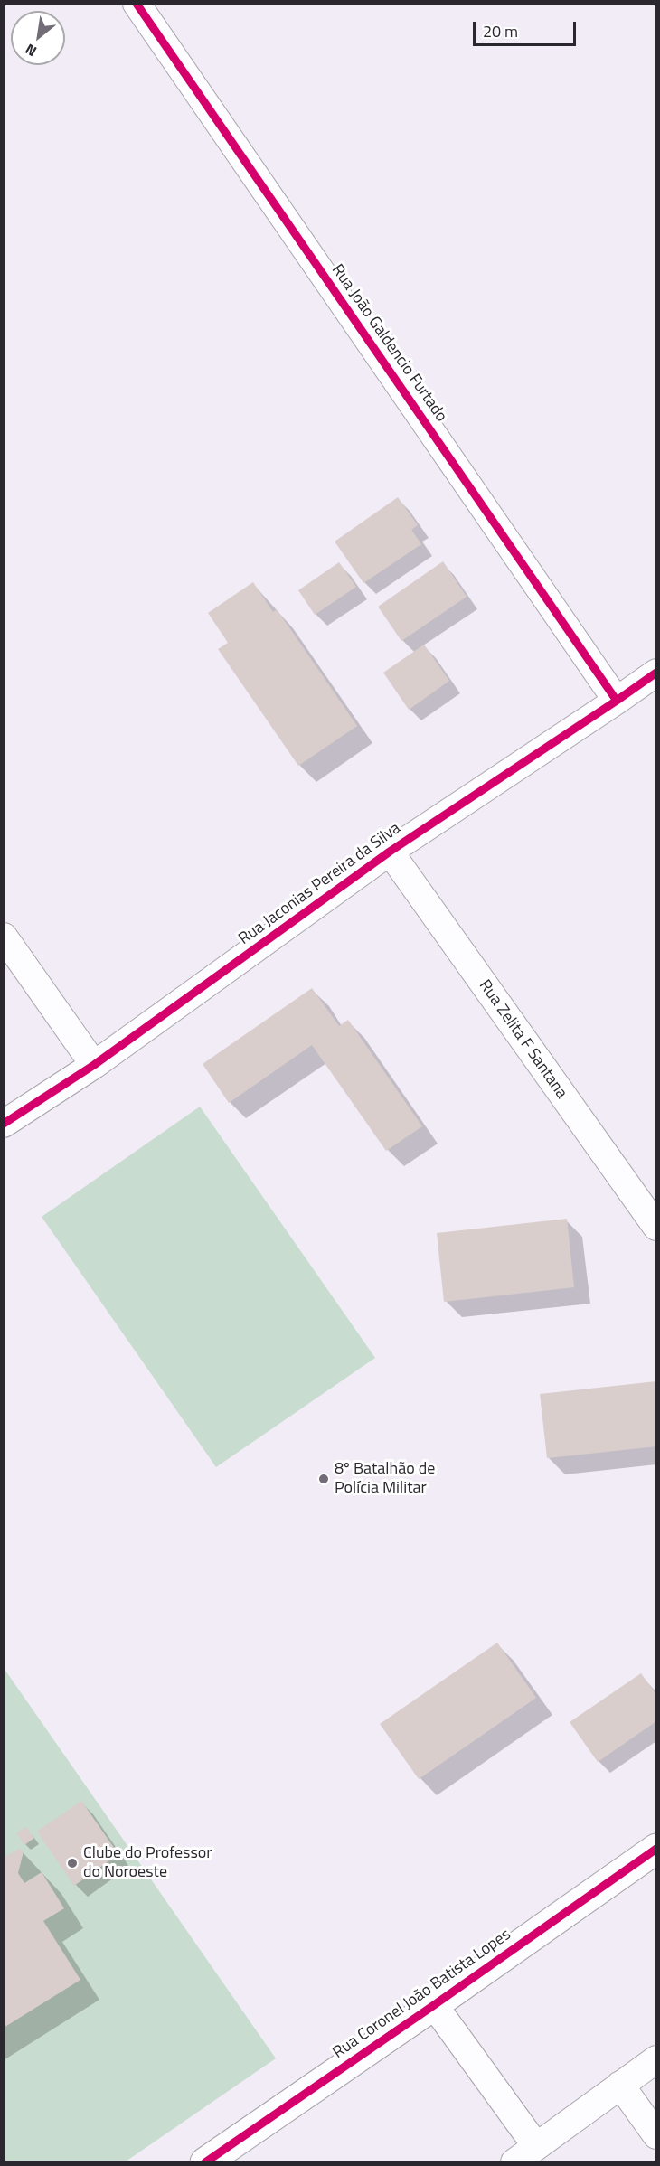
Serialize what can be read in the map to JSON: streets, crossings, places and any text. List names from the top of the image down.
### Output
{
  "streets": {
    "street": [
      "Rua João Galdencio Furtado",
      "Rua Jaconias Pereira da Silva",
      "Rua Zelita F Santana",
      "Rua Coronel João Batista Lopes"
    ]
  },
  "crossings": [
    ["Rua João Galdencio Furtado", "Rua Jaconias Pereira da Silva"],
    ["Rua Jaconias Pereira da Silva", "Rua Zelita F Santana"]
  ],
  "places": ["8º Batalhão de Polícia Militar", "Clube do Professor do Noroeste"],
  "scale_bar": "20 m",
  "north": "bottom left"
}
